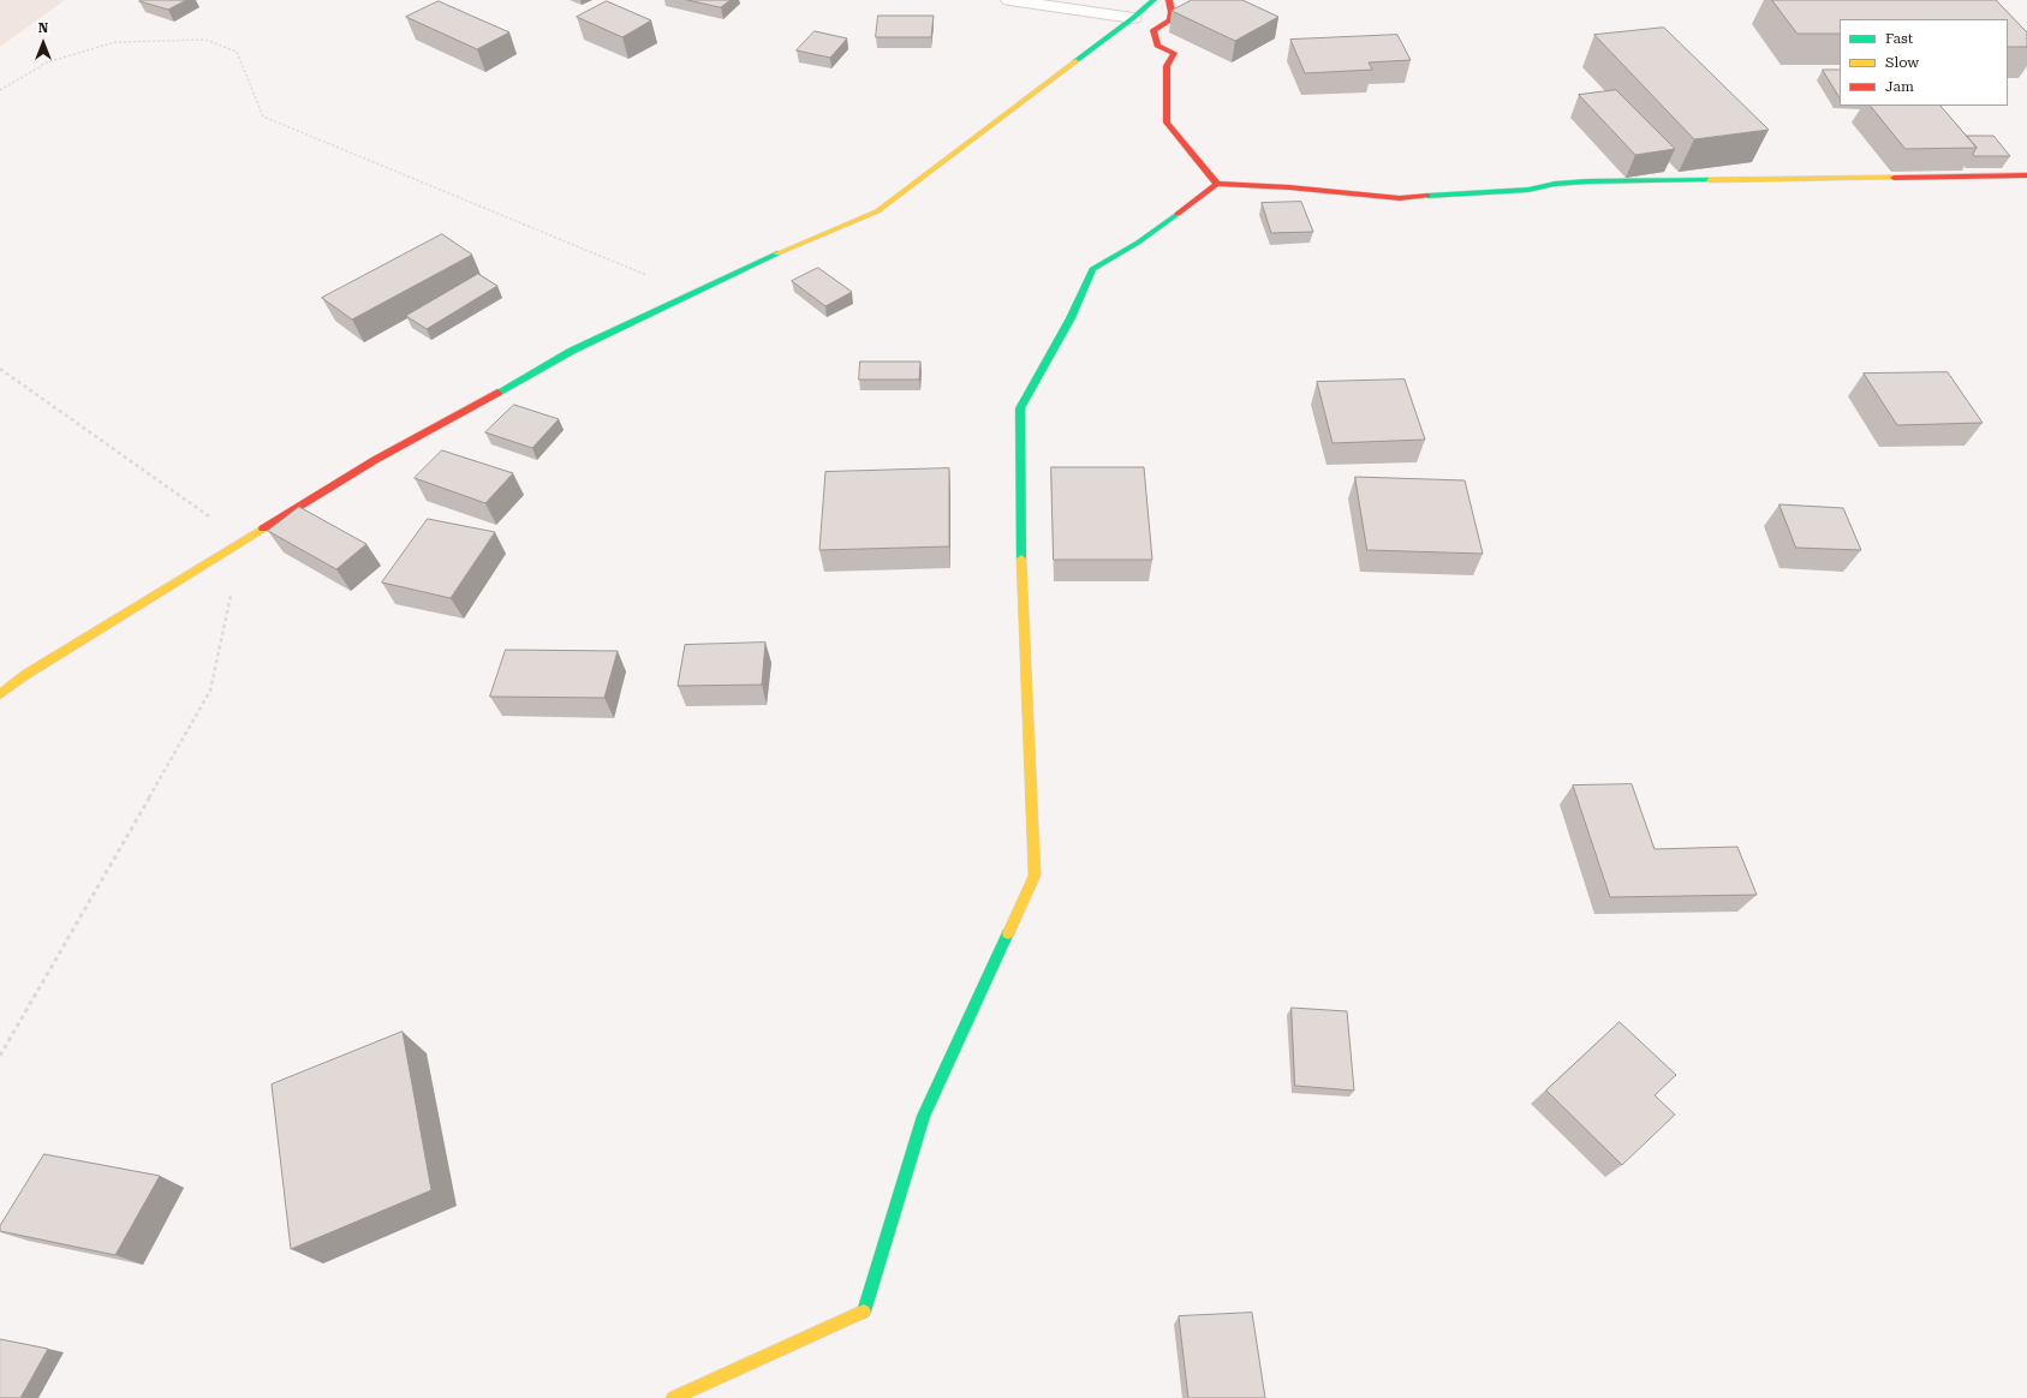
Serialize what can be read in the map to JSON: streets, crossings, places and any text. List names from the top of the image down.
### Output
{
  "legend": ["Fast", "Slow", "Jam"],
  "north": "top"
}
